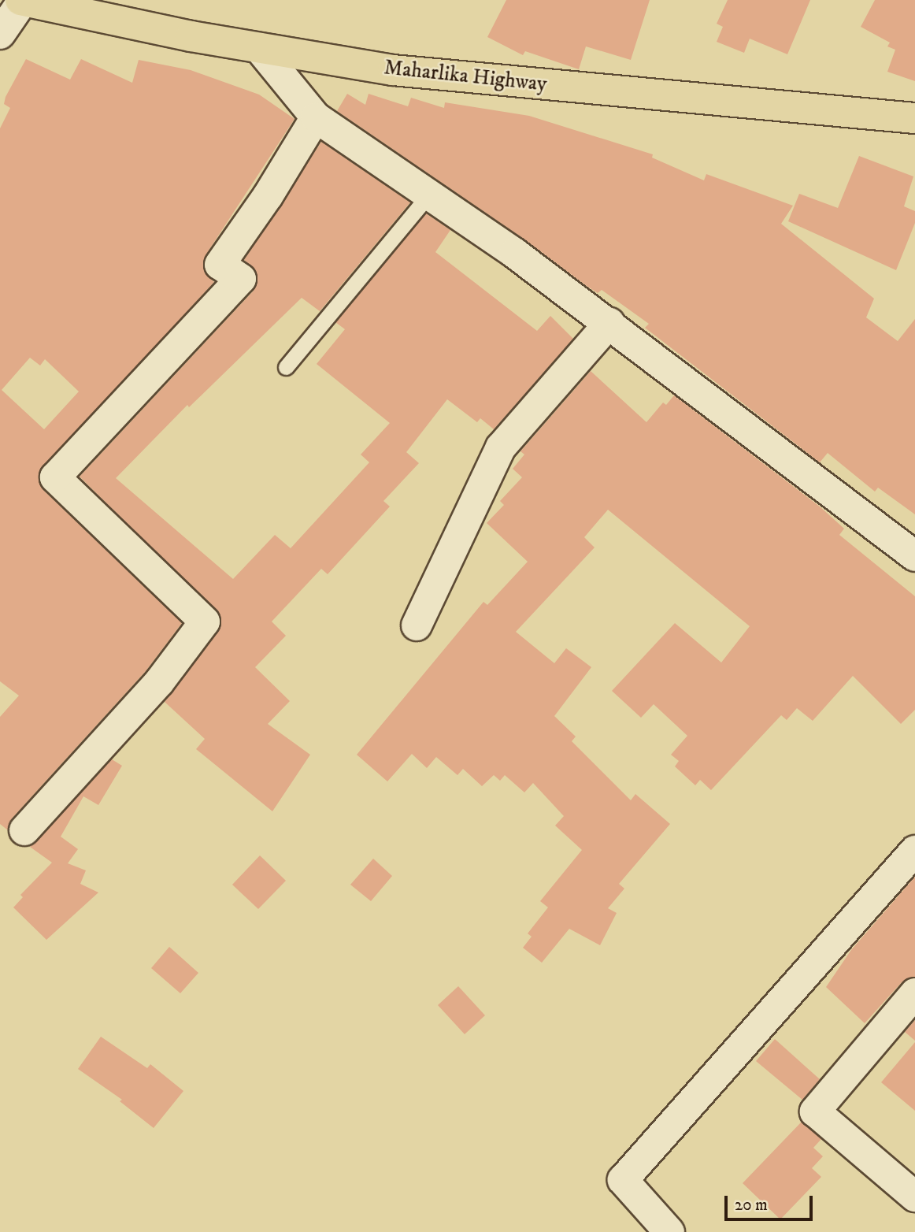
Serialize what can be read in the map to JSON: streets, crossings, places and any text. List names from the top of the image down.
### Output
{
  "streets": {
    "highway": ["Maharlika Highway"]
  },
  "scale_bar": "20 m"
}
